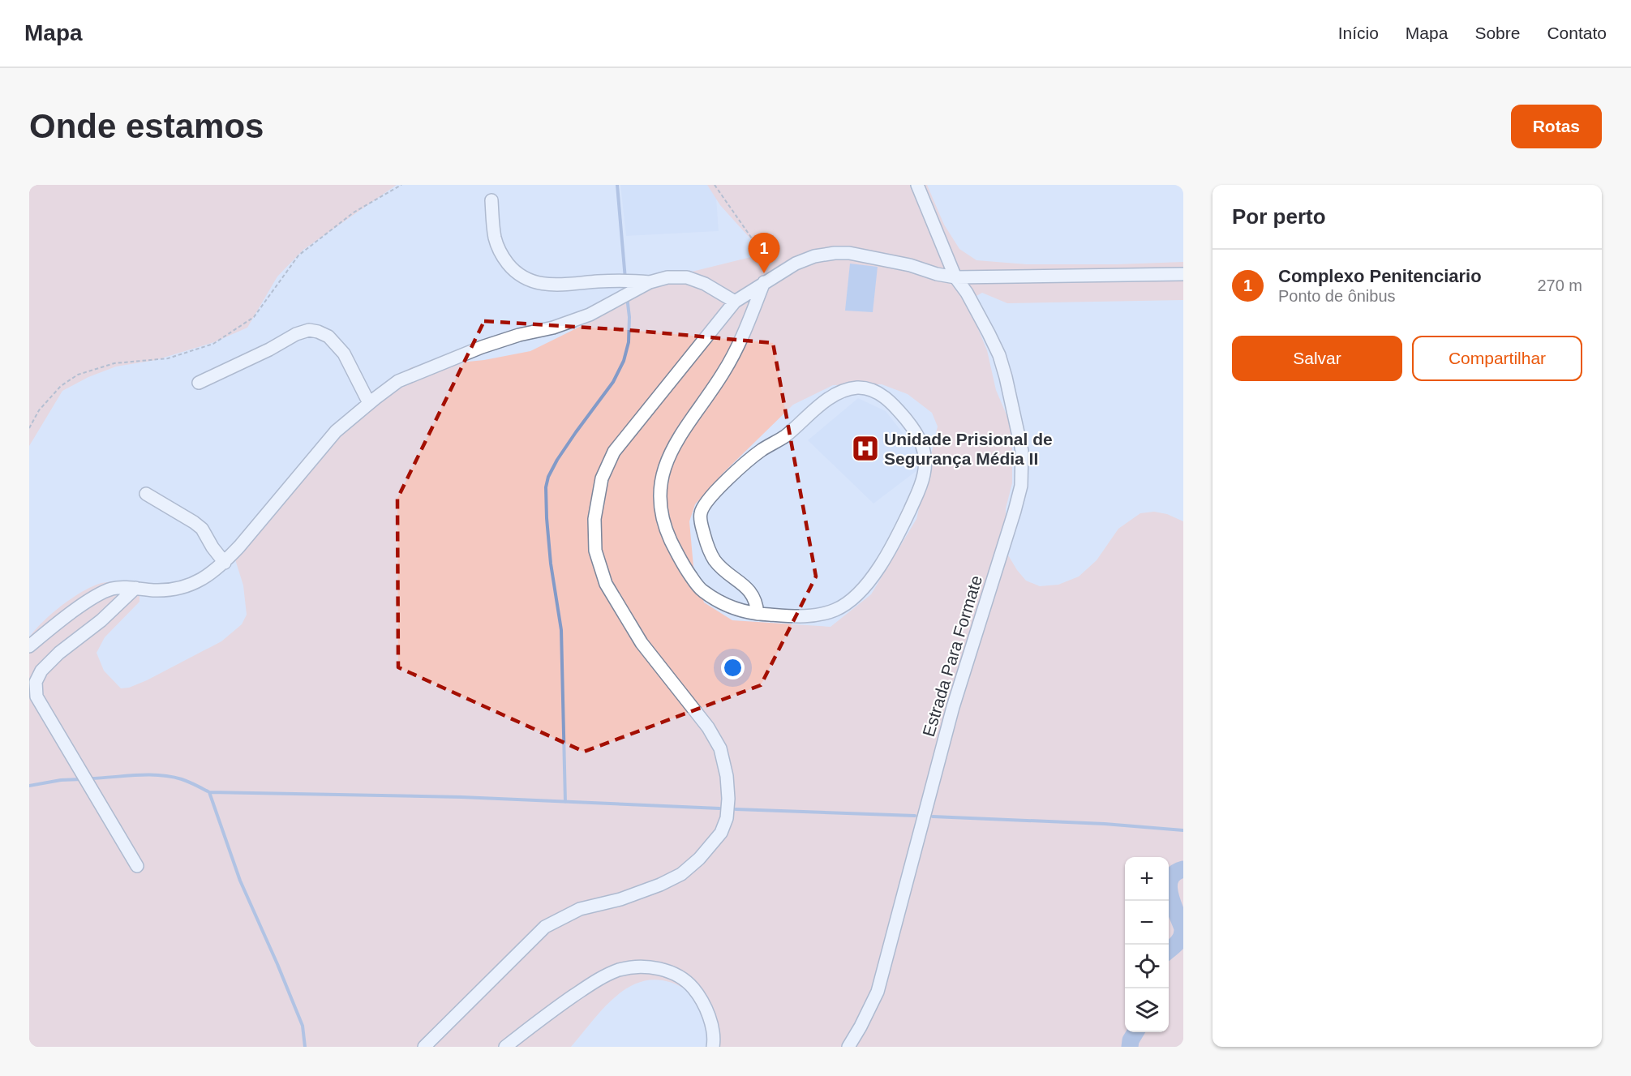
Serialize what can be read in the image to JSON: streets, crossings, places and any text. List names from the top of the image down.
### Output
{
  "streets": {
    "street": ["Estrada Para Formate"]
  },
  "places": {
    "hospital": ["Unidade Prisional de Segurança Média II"]
  },
  "page": {
    "header": "Mapa",
    "nav": [
      "Início",
      "Mapa",
      "Sobre",
      "Contato"
    ],
    "buttons": [
      "Rotas",
      ["Salvar", "Compartilhar"]
    ],
    "title": "Onde estamos",
    "heading": "Por perto",
    "pins": "1",
    "list": [
      {
        "mark": "1",
        "name": "Complexo Penitenciario",
        "note": "Ponto de ônibus",
        "value": "270 m"
      }
    ],
    "map_buttons": ["+", "−"]
  }
}
